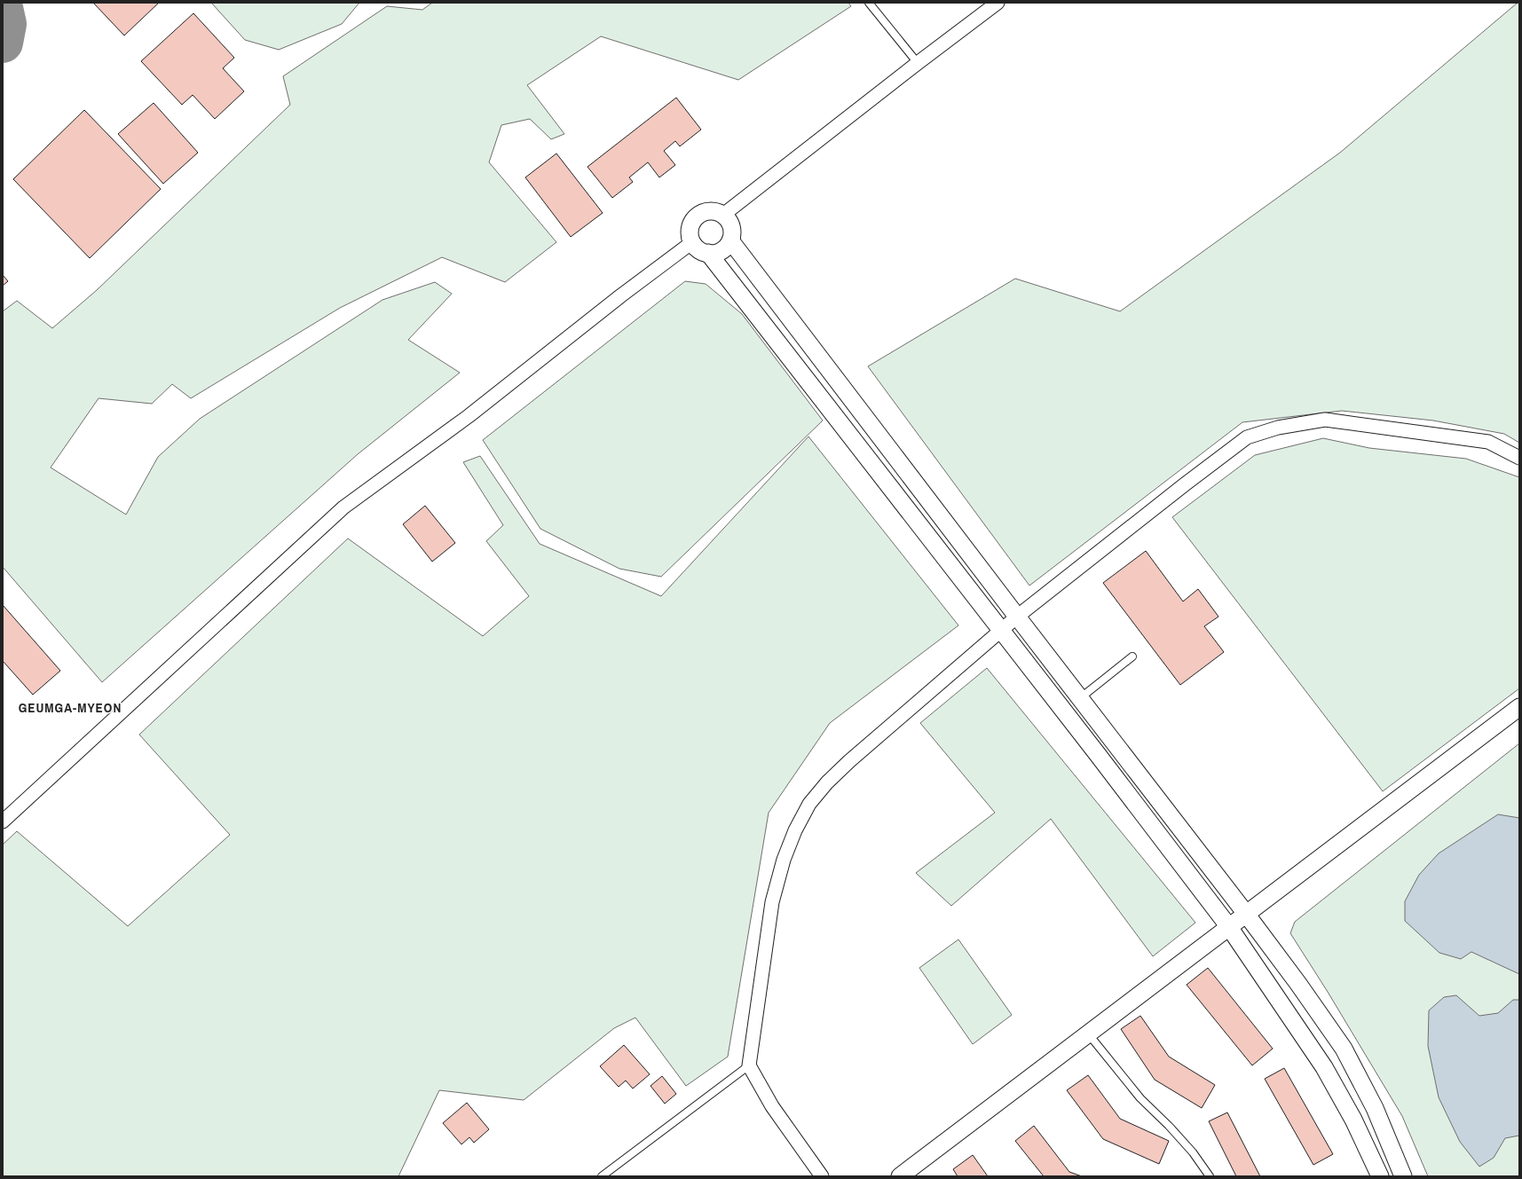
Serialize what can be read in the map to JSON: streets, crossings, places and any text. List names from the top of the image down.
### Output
{
  "districts": ["GEUMGA-MYEON"]
}
